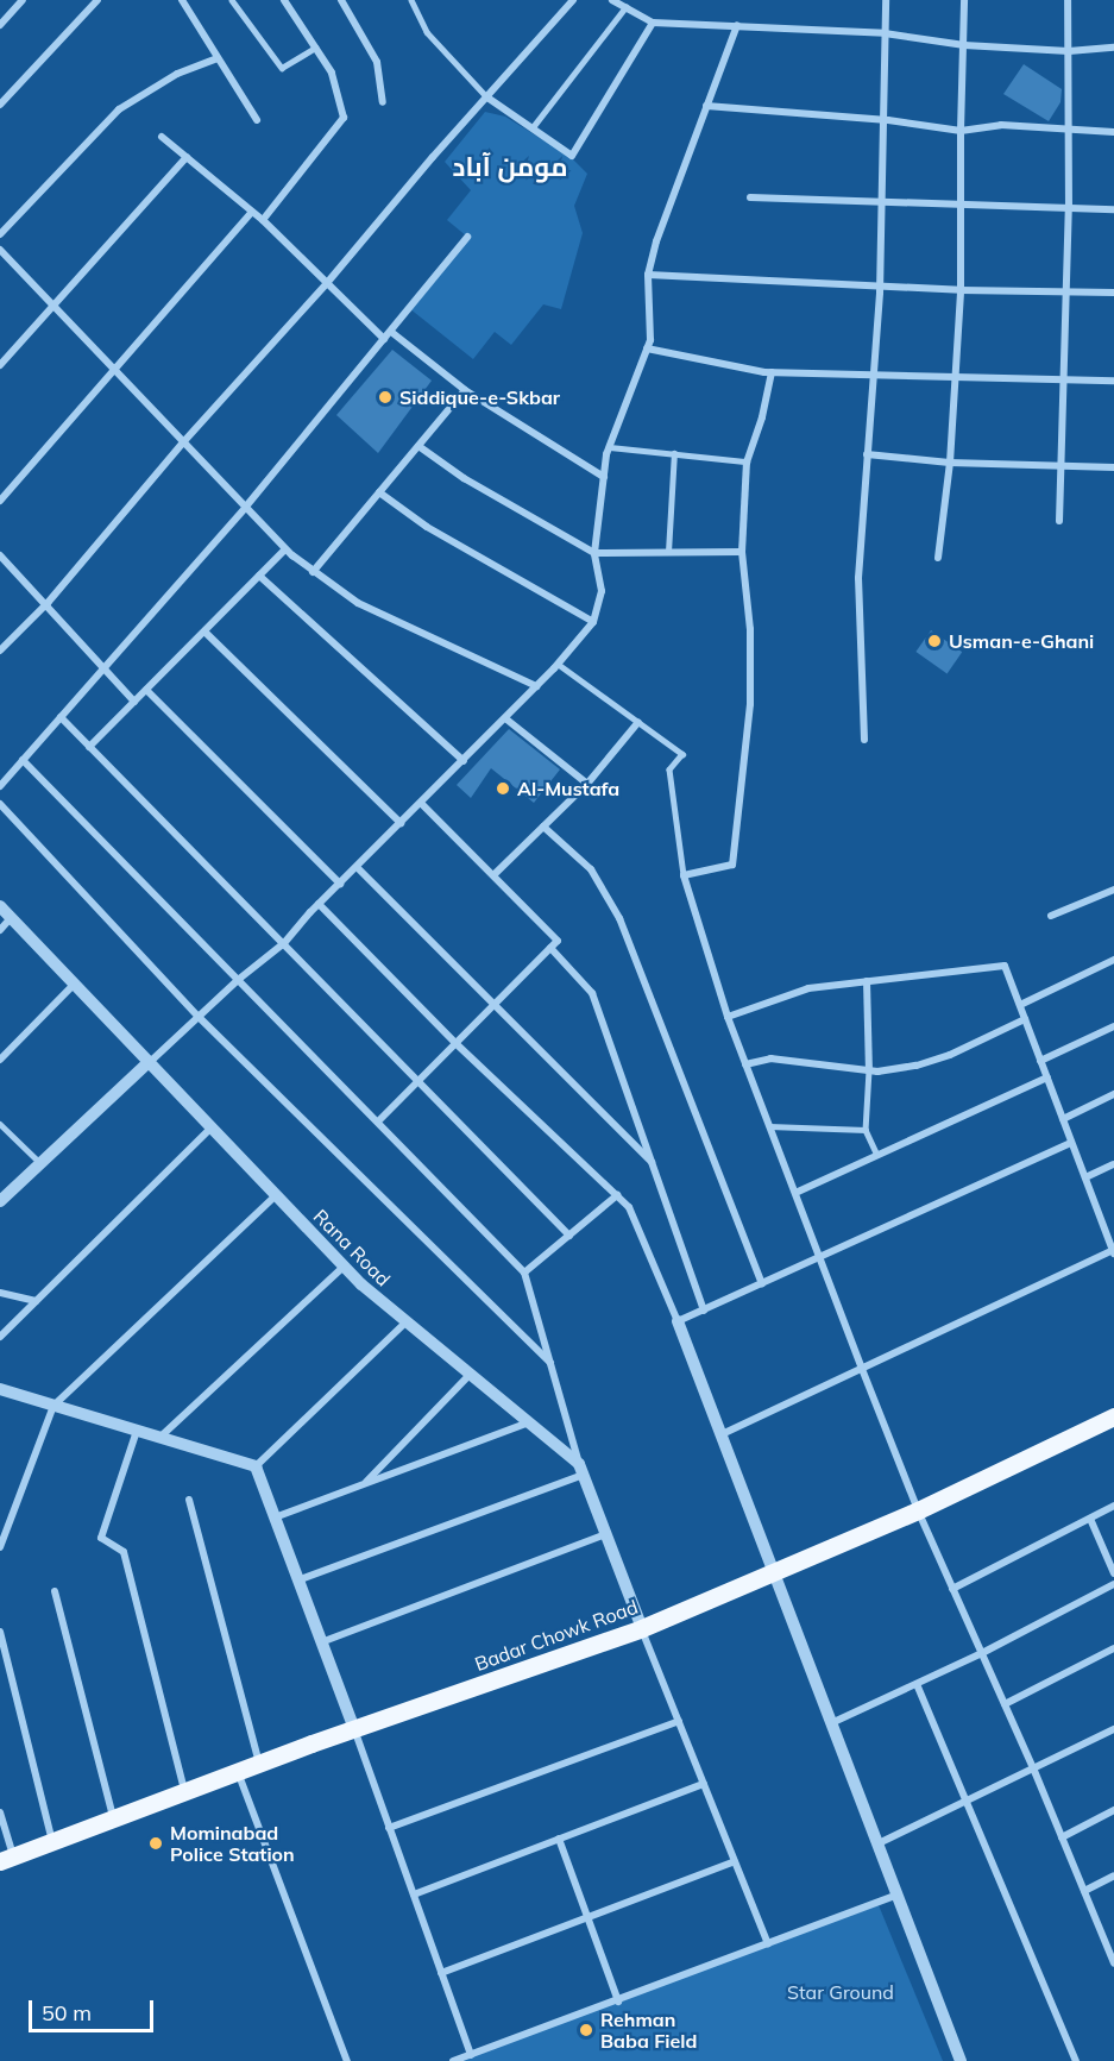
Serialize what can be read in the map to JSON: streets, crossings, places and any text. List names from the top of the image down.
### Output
{
  "streets": {
    "main road": ["Badar Chowk Road"],
    "street": ["Rana Road"]
  },
  "crossings": [
    ["Rana Road", "Badar Chowk Road"]
  ],
  "districts": ["مومن آباد"],
  "parks": ["Star Ground"],
  "places": [
    "Siddique-e-Skbar",
    "Usman-e-Ghani",
    "Al-Mustafa",
    "Mominabad Police Station",
    "Rehman Baba Field"
  ],
  "scale_bar": "50 m"
}
